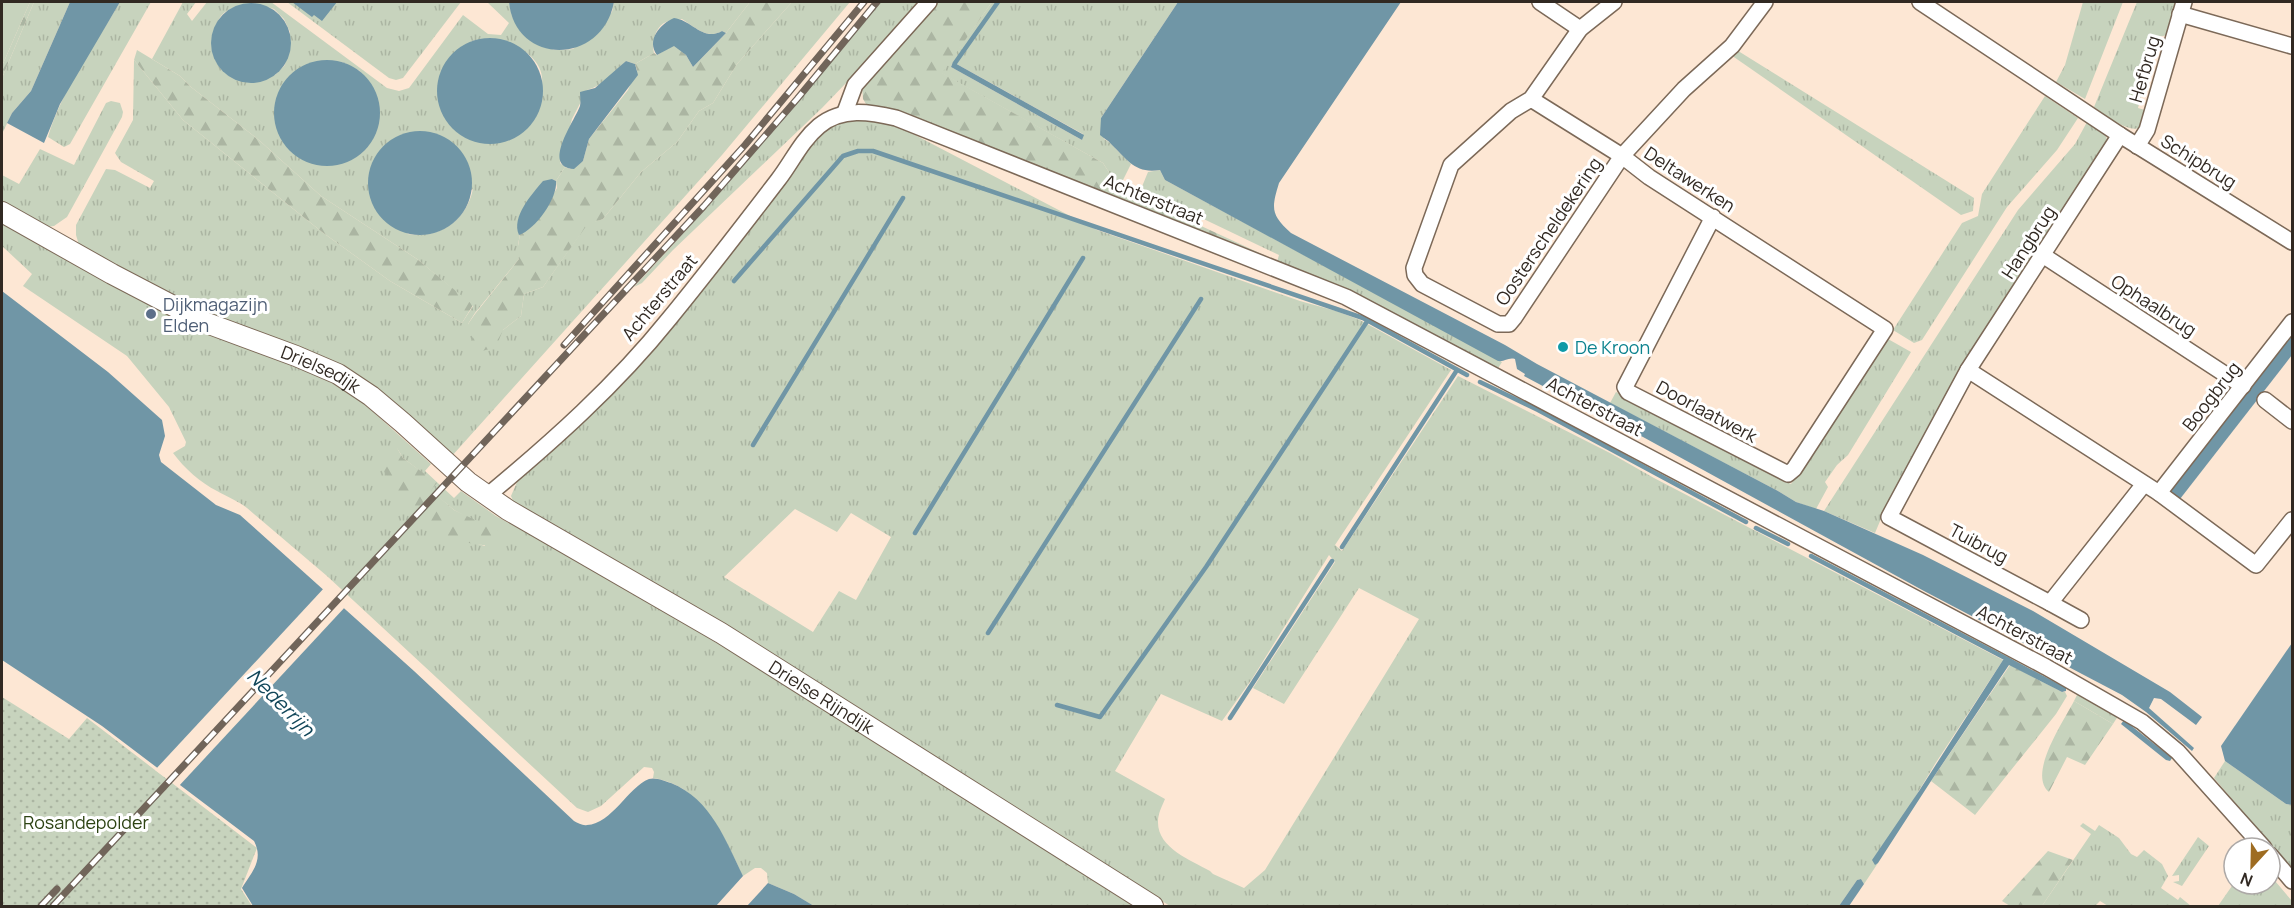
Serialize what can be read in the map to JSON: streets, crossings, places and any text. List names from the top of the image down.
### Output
{
  "streets": {
    "street": [
      "Hefbrug",
      "Schipbrug",
      "Deltawerken",
      "Achterstraat",
      "Oosterscheldekering",
      "Hangbrug",
      "Ophaalbrug",
      "Drielsedijk",
      "Boogbrug",
      "Doorlaatwerk",
      "Tuibrug",
      "Drielse Rijndijk"
    ]
  },
  "crossings": [
    ["Hefbrug", "Schipbrug"],
    ["Schipbrug", "Hangbrug"],
    ["Deltawerken", "Oosterscheldekering"],
    ["Deltawerken", "Doorlaatwerk"],
    ["Achterstraat", "Drielsedijk"],
    ["Achterstraat", "Drielse Rijndijk"],
    ["Hangbrug", "Ophaalbrug"],
    ["Hangbrug", "Tuibrug"],
    ["Ophaalbrug", "Boogbrug"],
    ["Drielsedijk", "Drielse Rijndijk"]
  ],
  "water": ["Nederrijn"],
  "parks": ["Rosandepolder"],
  "places": ["Dijkmagazijn Elden", "De Kroon"],
  "north": "bottom"
}
